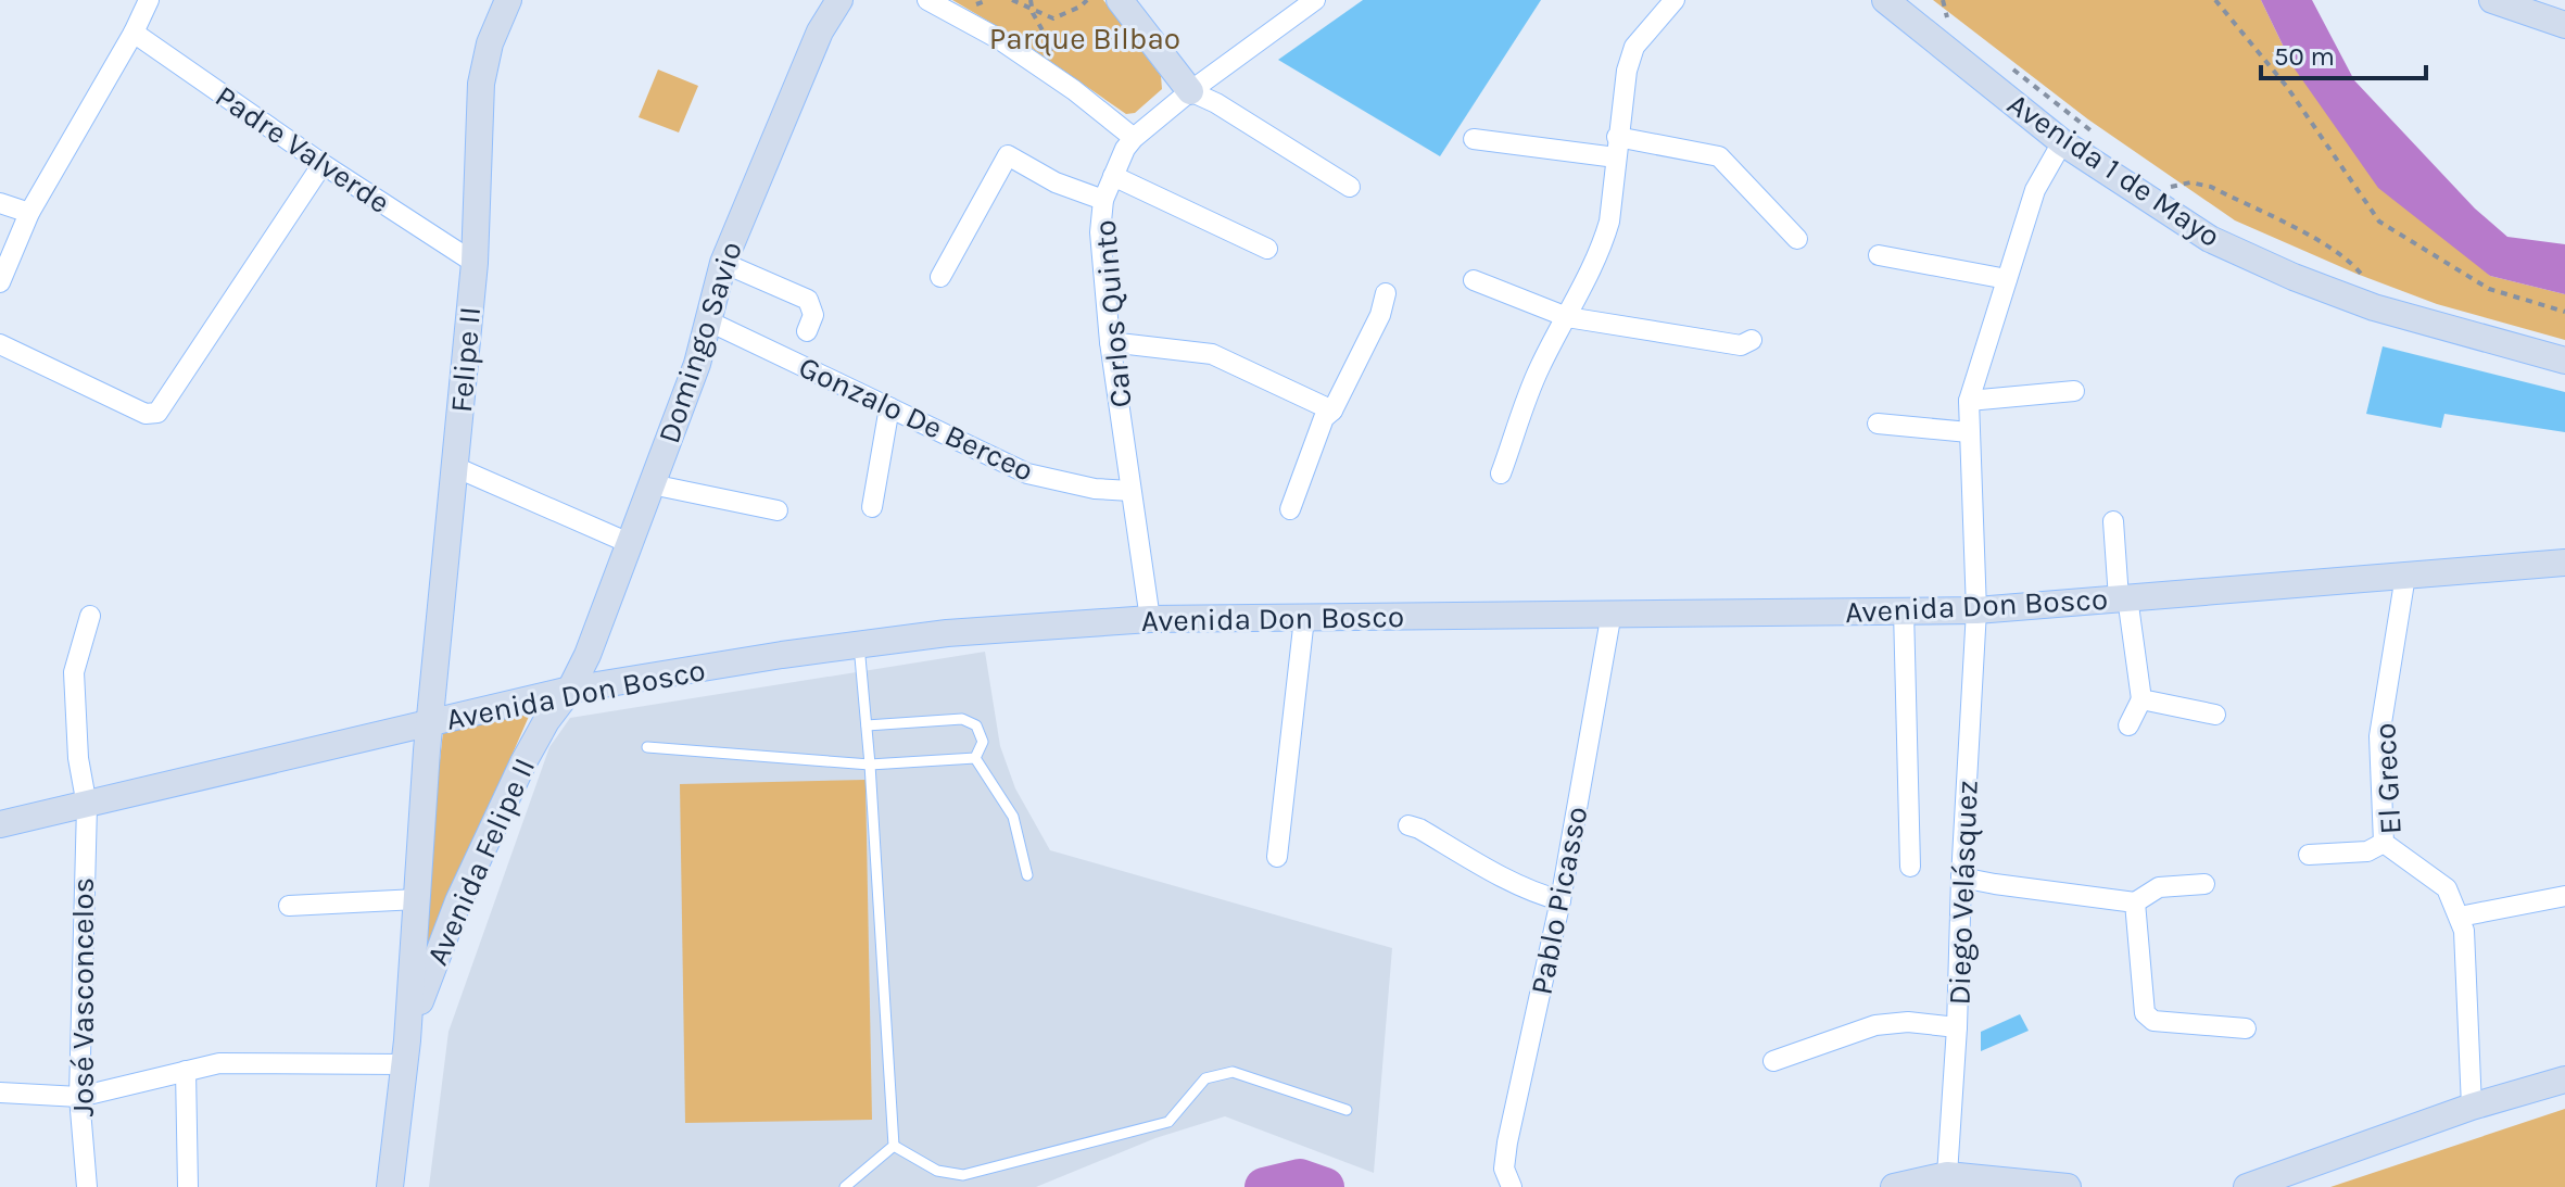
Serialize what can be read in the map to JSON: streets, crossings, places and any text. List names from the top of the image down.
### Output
{
  "streets": {
    "main road": [
      "Avenida 1 de Mayo",
      "Domingo Savio",
      "Felipe II",
      "Avenida Don Bosco",
      "Avenida Felipe II"
    ],
    "street": [
      "Padre Valverde",
      "Carlos Quinto",
      "Gonzalo De Berceo",
      "El Greco",
      "Diego Velásquez",
      "Pablo Picasso",
      "José Vasconcelos"
    ]
  },
  "crossings": [
    ["Padre Valverde", "Felipe II"],
    ["Avenida 1 de Mayo", "Diego Velásquez"],
    ["Carlos Quinto", "Gonzalo De Berceo"],
    ["Carlos Quinto", "Avenida Don Bosco"],
    ["Domingo Savio", "Gonzalo De Berceo"],
    ["Domingo Savio", "Avenida Don Bosco"],
    ["Domingo Savio", "Avenida Felipe II"],
    ["Felipe II", "Avenida Don Bosco"],
    ["Felipe II", "Avenida Felipe II"],
    ["Avenida Don Bosco", "El Greco"],
    ["Avenida Don Bosco", "Avenida Felipe II"],
    ["Avenida Don Bosco", "Diego Velásquez"],
    ["Avenida Don Bosco", "Pablo Picasso"],
    ["Avenida Don Bosco", "José Vasconcelos"]
  ],
  "parks": ["Parque Bilbao"],
  "scale_bar": "50 m"
}
